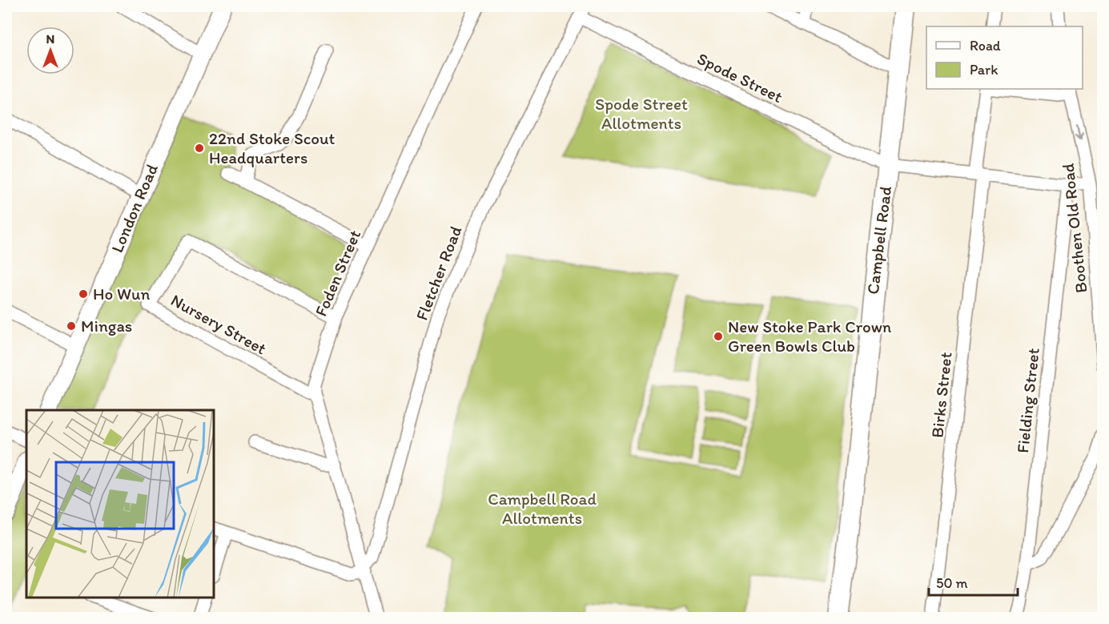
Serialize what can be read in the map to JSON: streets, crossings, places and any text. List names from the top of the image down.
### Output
{
  "streets": {
    "main road": ["London Road", "Campbell Road"],
    "street": [
      "Spode Street",
      "Boothen Old Road",
      "Foden Street",
      "Fletcher Road",
      "Nursery Street",
      "Birks Street",
      "Fielding Street"
    ]
  },
  "crossings": [
    ["Spode Street", "Boothen Old Road"],
    ["Spode Street", "Campbell Road"],
    ["Spode Street", "Fletcher Road"],
    ["Spode Street", "Birks Street"],
    ["Spode Street", "Fielding Street"],
    ["Foden Street", "Fletcher Road"],
    ["Foden Street", "Nursery Street"]
  ],
  "parks": ["Spode Street Allotments", "Campbell Road Allotments"],
  "places": [
    "22nd Stoke Scout Headquarters",
    "Ho Wun",
    "Mingas",
    "New Stoke Park Crown Green Bowls Club"
  ],
  "legend": ["Road", "Park"],
  "scale_bar": "50 m",
  "north": "top"
}
